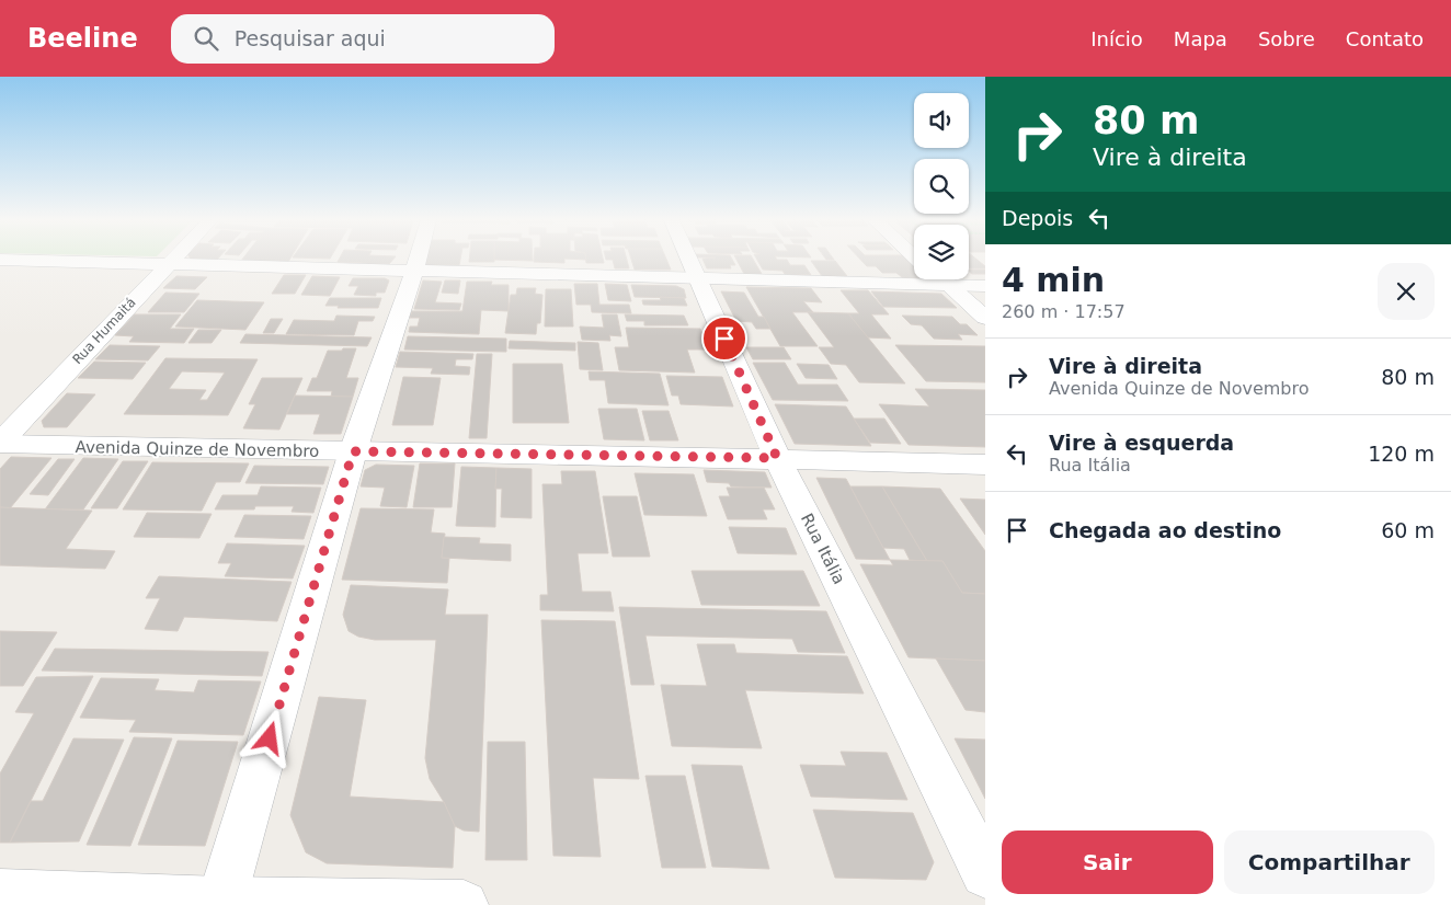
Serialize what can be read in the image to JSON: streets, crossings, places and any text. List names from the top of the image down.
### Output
{
  "streets": {
    "street": ["Rua Humaitá", "Avenida Quinze de Novembro", "Rua Itália"]
  },
  "crossings": [
    ["Rua Humaitá", "Avenida Quinze de Novembro"],
    ["Avenida Quinze de Novembro", "Rua Itália"]
  ],
  "page": {
    "header": "Beeline",
    "search": "Pesquisar aqui",
    "nav": [
      "Início",
      "Mapa",
      "Sobre",
      "Contato"
    ],
    "turn": ["80 m", "Vire à direita"],
    "then": "Depois",
    "heading": ["4 min", "260 m · 17:57"],
    "list": [
      {
        "name": "Vire à direita",
        "note": "Avenida Quinze de Novembro",
        "value": "80 m"
      },
      {
        "name": "Vire à esquerda",
        "note": "Rua Itália",
        "value": "120 m"
      },
      {
        "name": "Chegada ao destino",
        "value": "60 m"
      }
    ],
    "buttons": ["Sair", "Compartilhar"]
  }
}
